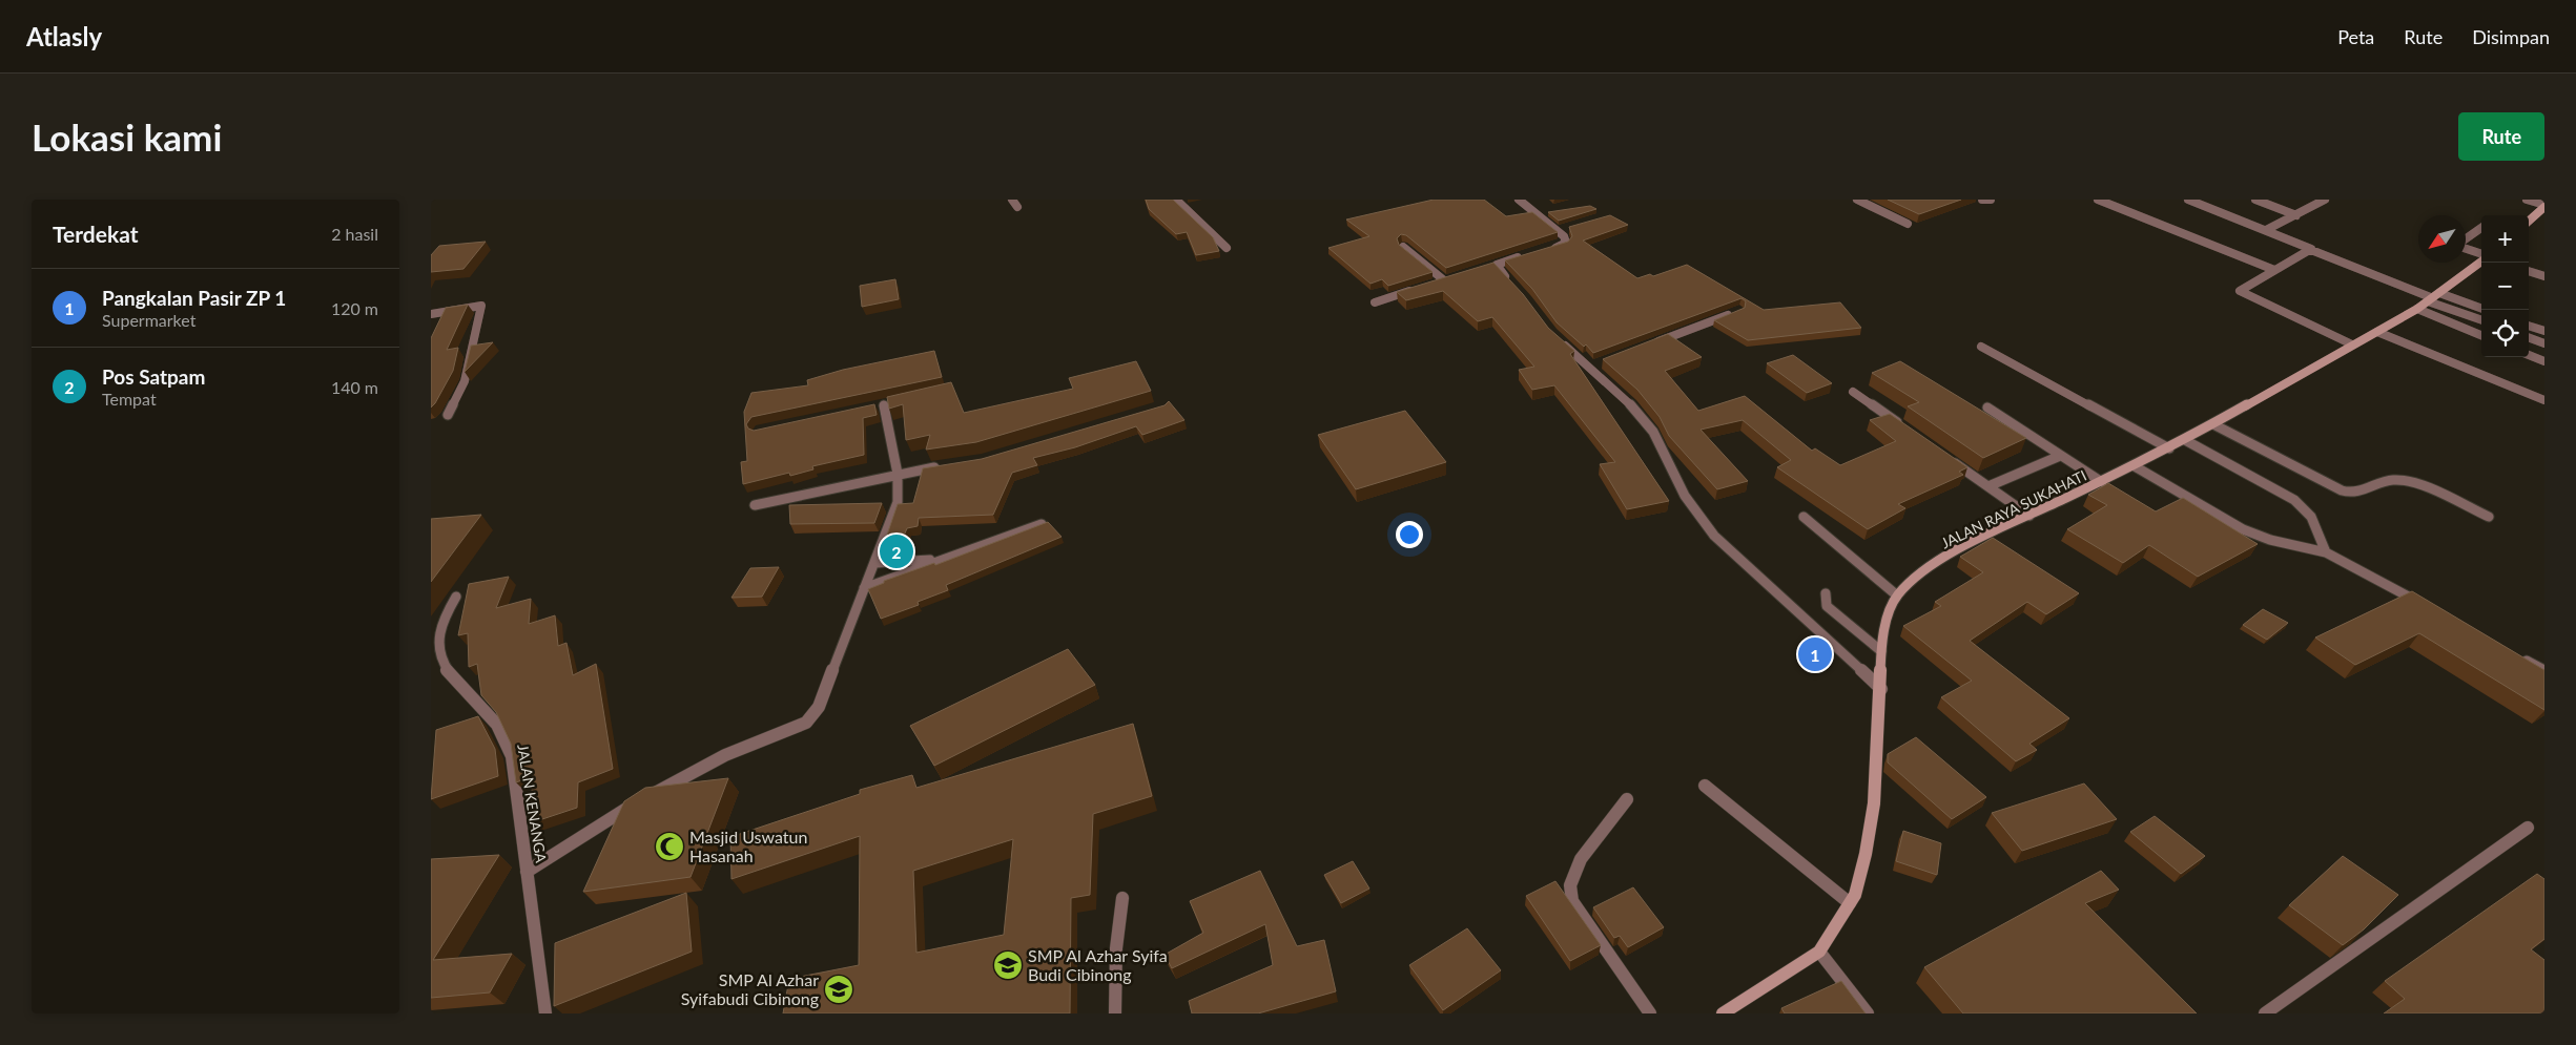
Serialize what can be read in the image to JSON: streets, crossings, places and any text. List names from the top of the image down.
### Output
{
  "streets": {
    "main road": ["JALAN RAYA SUKAHATI"],
    "street": ["JALAN KENANGA"]
  },
  "places": {
    "mosque": ["Masjid Uswatun Hasanah"],
    "school or university": ["SMP Al Azhar Syifa Budi Cibinong", "SMP Al Azhar Syifabudi Cibinong"]
  },
  "north": "bottom left",
  "page": {
    "header": "Atlasly",
    "nav": ["Peta", "Rute", "Disimpan"],
    "buttons": "Rute",
    "title": "Lokasi kami",
    "heading": ["Terdekat", "2 hasil"],
    "map_buttons": ["+", "−"],
    "list": [
      {
        "mark": "1",
        "name": "Pangkalan Pasir ZP 1",
        "note": "Supermarket",
        "value": "120 m"
      },
      {
        "mark": "2",
        "name": "Pos Satpam",
        "note": "Tempat",
        "value": "140 m"
      }
    ],
    "pins": ["2", "1"]
  }
}
